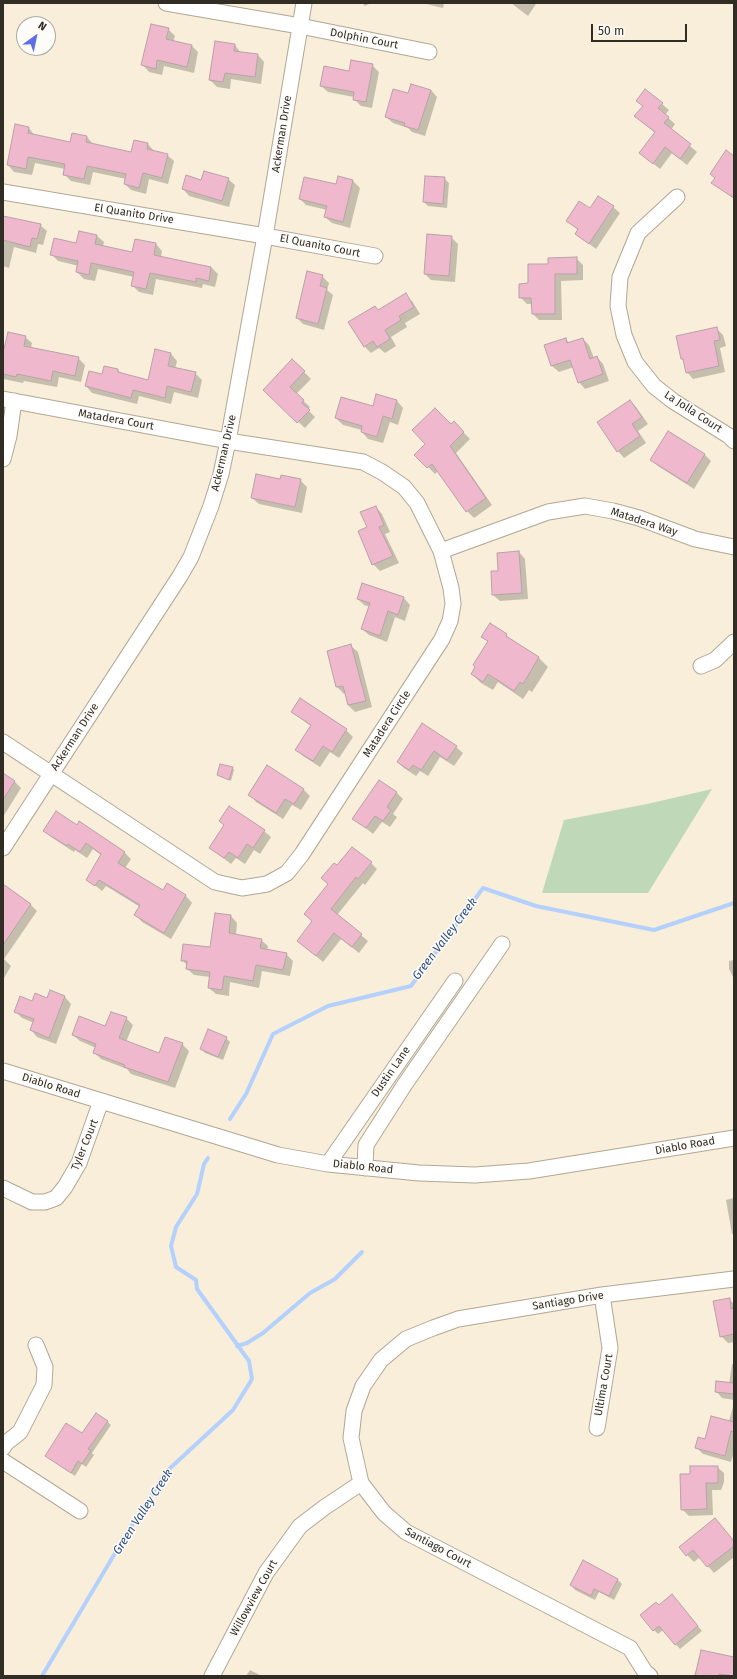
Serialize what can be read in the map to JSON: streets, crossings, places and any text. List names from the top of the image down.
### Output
{
  "streets": {
    "street": [
      "Dolphin Court",
      "Ackerman Drive",
      "El Quanito Drive",
      "El Quanito Court",
      "La Jolla Court",
      "Matadera Court",
      "Matadera Way",
      "Matadera Circle",
      "Dustin Lane",
      "Diablo Road",
      "Tyler Court",
      "Santiago Drive",
      "Ultima Court",
      "Santiago Court",
      "Willowview Court"
    ]
  },
  "crossings": [
    ["Dolphin Court", "Ackerman Drive"],
    ["Ackerman Drive", "El Quanito Drive"],
    ["Ackerman Drive", "El Quanito Court"],
    ["Ackerman Drive", "Matadera Court"],
    ["Ackerman Drive", "Matadera Circle"],
    ["El Quanito Drive", "El Quanito Court"],
    ["Matadera Court", "Matadera Circle"],
    ["Matadera Way", "Matadera Circle"],
    ["Dustin Lane", "Diablo Road"],
    ["Diablo Road", "Tyler Court"],
    ["Santiago Drive", "Ultima Court"],
    ["Santiago Drive", "Santiago Court"],
    ["Santiago Court", "Willowview Court"]
  ],
  "water": ["Green Valley Creek"],
  "scale_bar": "50 m",
  "north": "top right"
}
